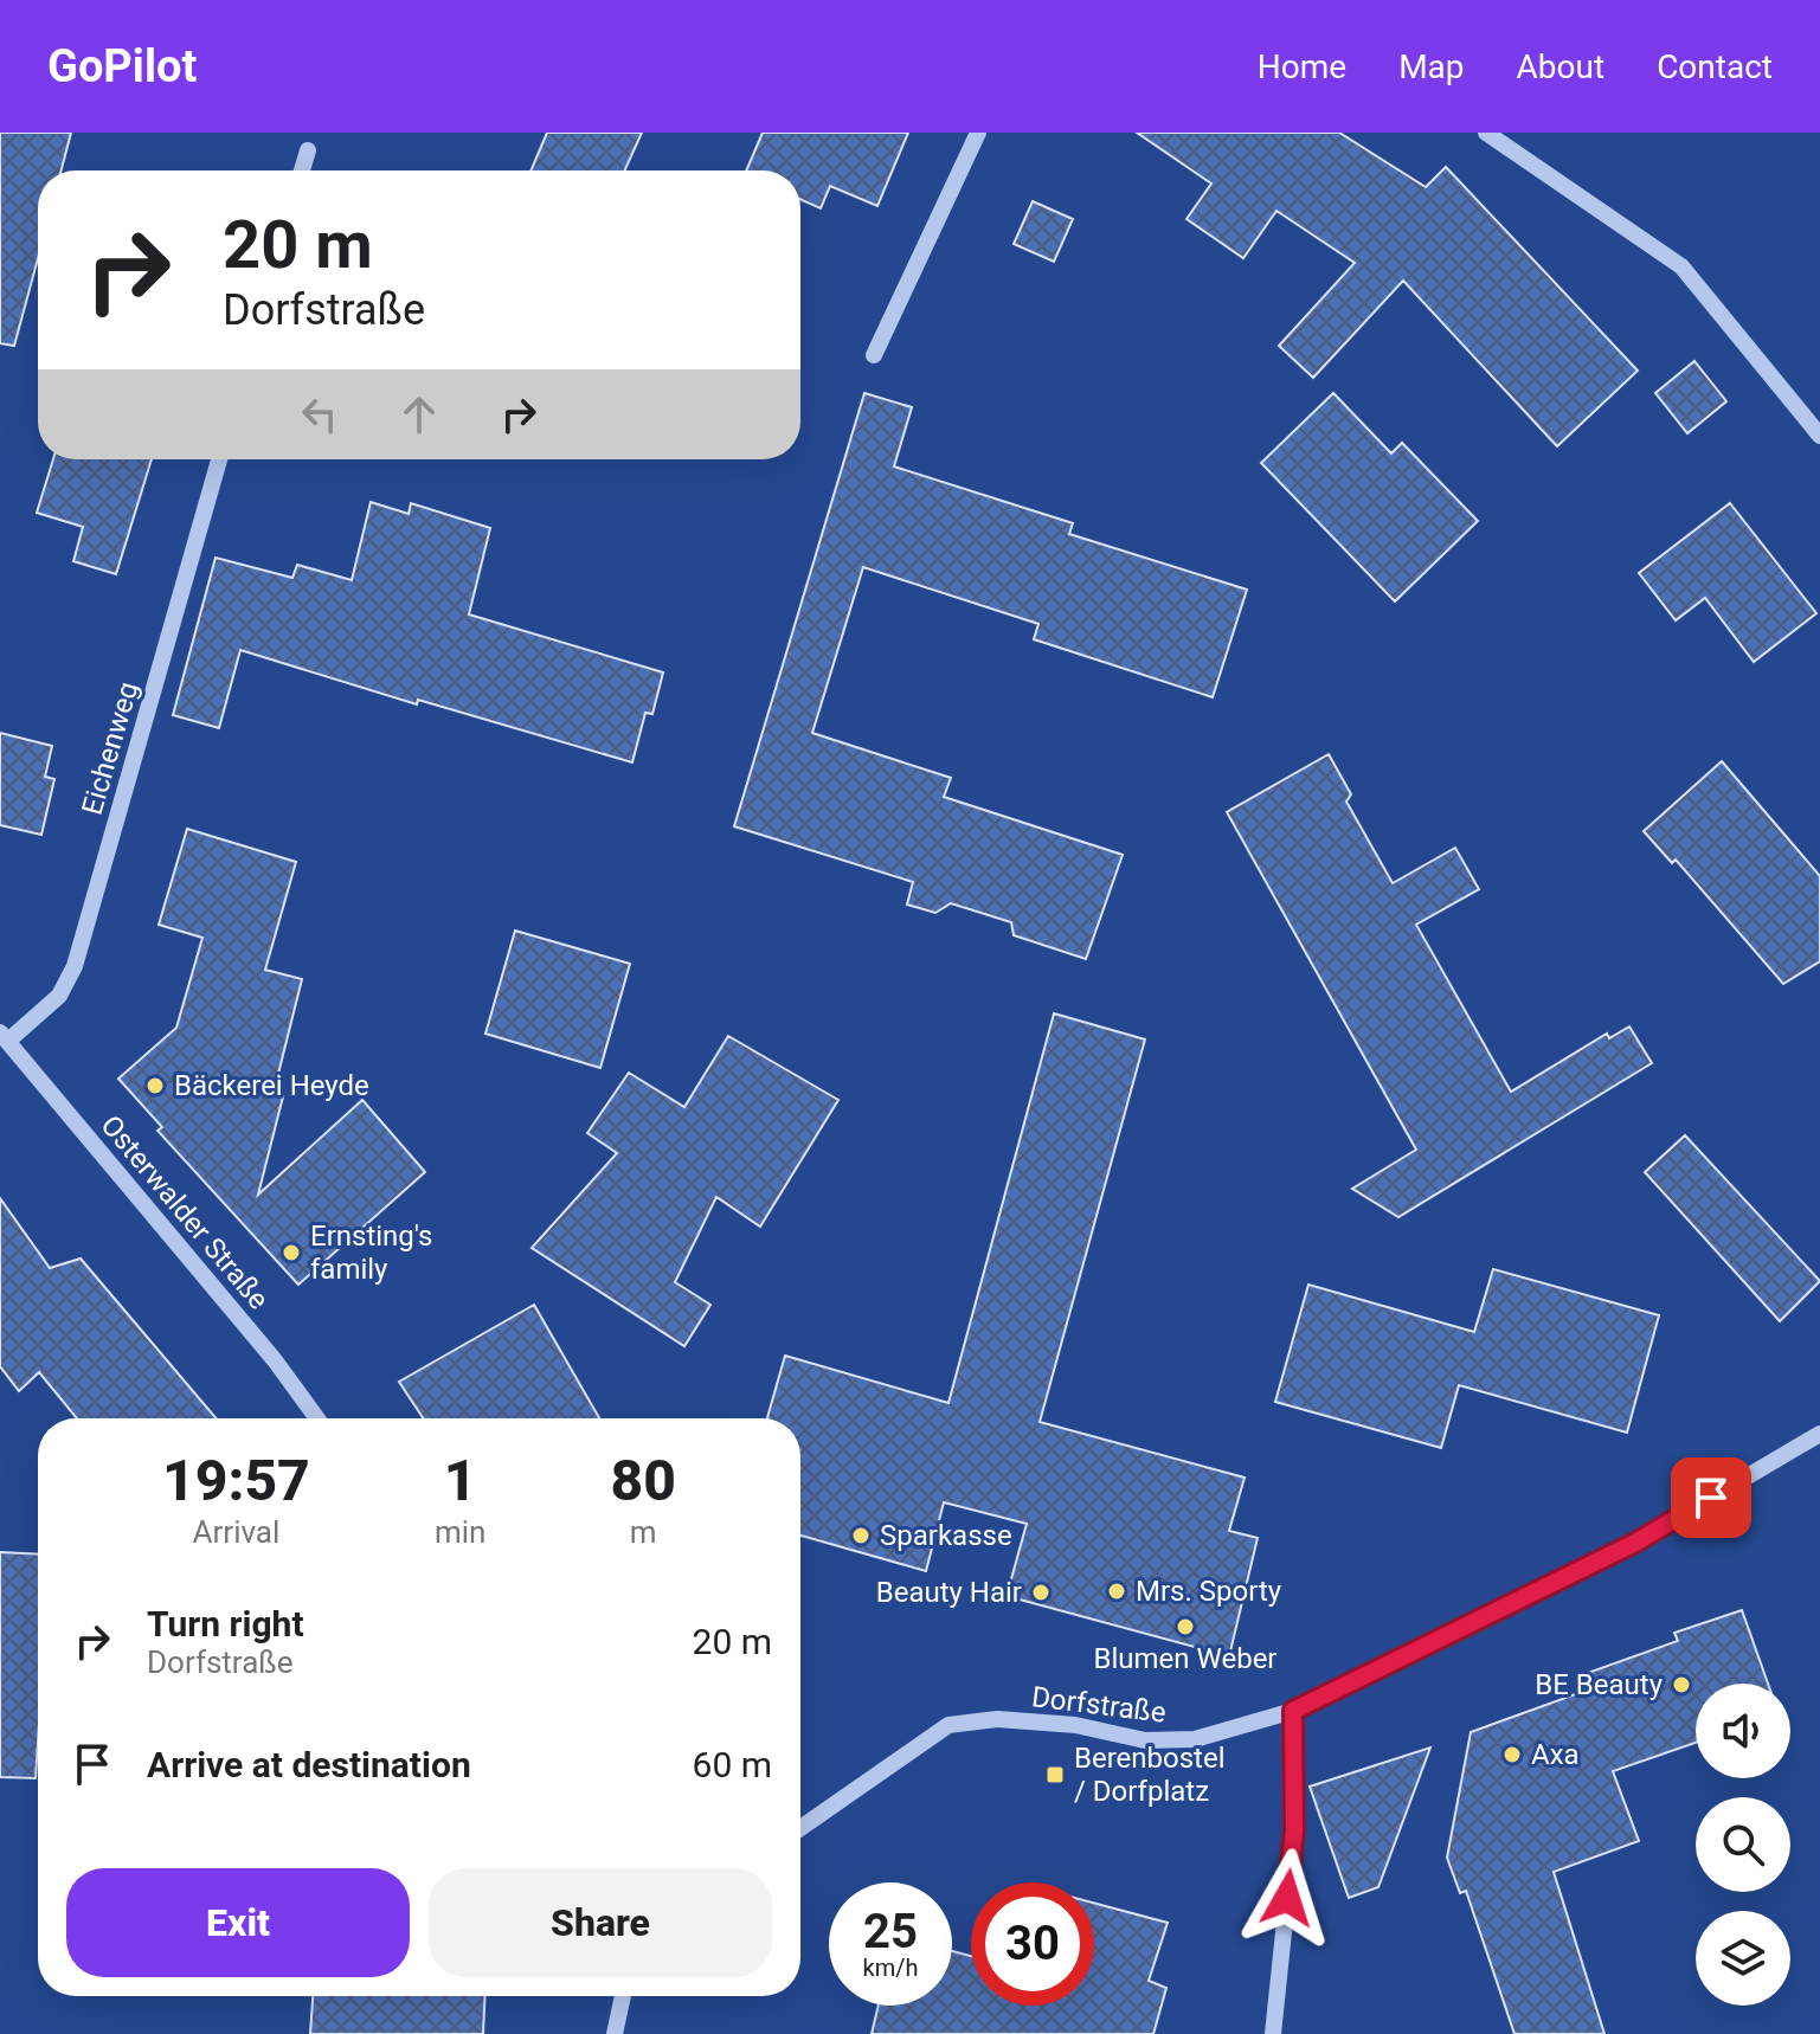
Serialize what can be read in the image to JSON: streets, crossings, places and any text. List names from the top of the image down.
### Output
{
  "streets": {
    "street": ["Eichenweg", "Osterwalder Straße", "Dorfstraße"]
  },
  "crossings": [
    ["Eichenweg", "Osterwalder Straße"]
  ],
  "places": {
    "other": [
      "Bäckerei Heyde",
      "Ernsting's family",
      "Sparkasse",
      "Mrs. Sporty",
      "Beauty Hair",
      "Blumen Weber",
      "BE Beauty",
      "Axa"
    ],
    "transit": ["Berenbostel / Dorfplatz"]
  },
  "page": {
    "header": "GoPilot",
    "nav": [
      "Home",
      "Map",
      "About",
      "Contact"
    ],
    "turn": ["20 m", "Dorfstraße"],
    "eta": [
      "19:57",
      "Arrival",
      "1",
      "min",
      "80",
      "m"
    ],
    "list": [
      {
        "name": "Turn right",
        "note": "Dorfstraße",
        "value": "20 m"
      },
      {
        "name": "Arrive at destination",
        "value": "60 m"
      }
    ],
    "buttons": ["Exit", "Share"],
    "speed": "25 km/h",
    "limit": "30"
  }
}
